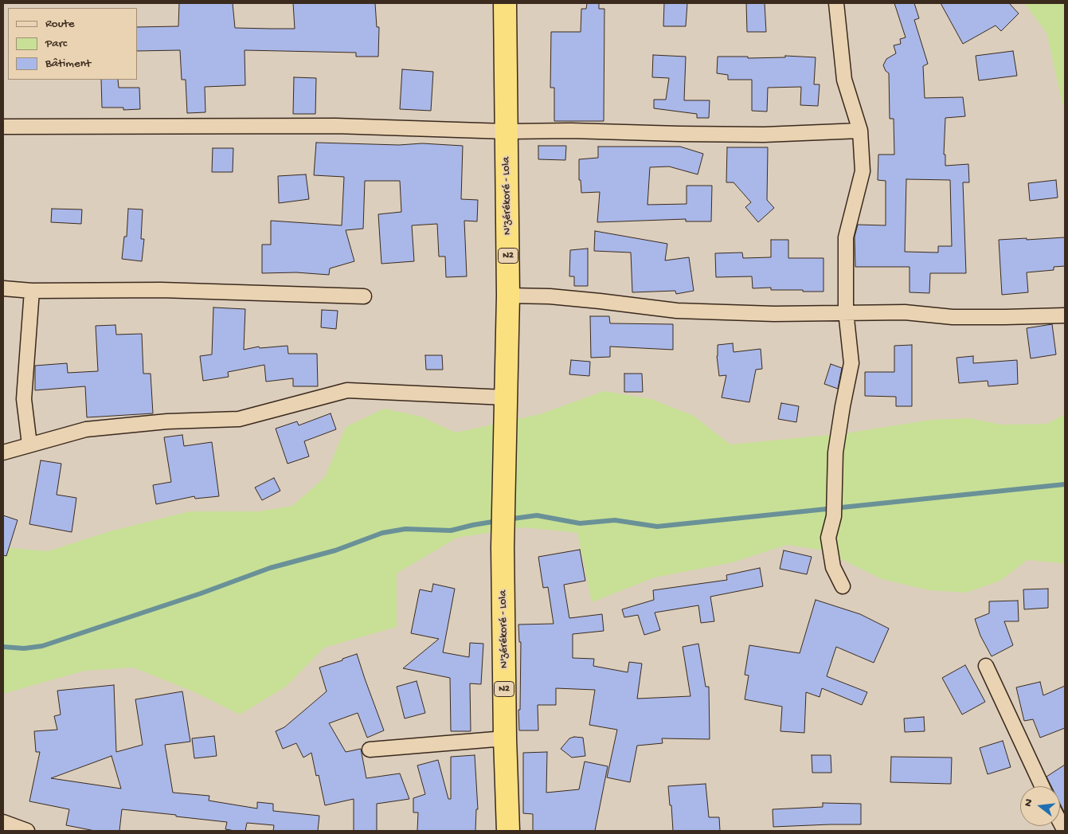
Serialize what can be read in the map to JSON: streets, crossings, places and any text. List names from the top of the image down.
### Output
{
  "streets": {
    "highway": ["N'zérékoré - Lola", "N2"]
  },
  "legend": ["Route", "Parc", "Bâtiment"],
  "north": "left"
}
